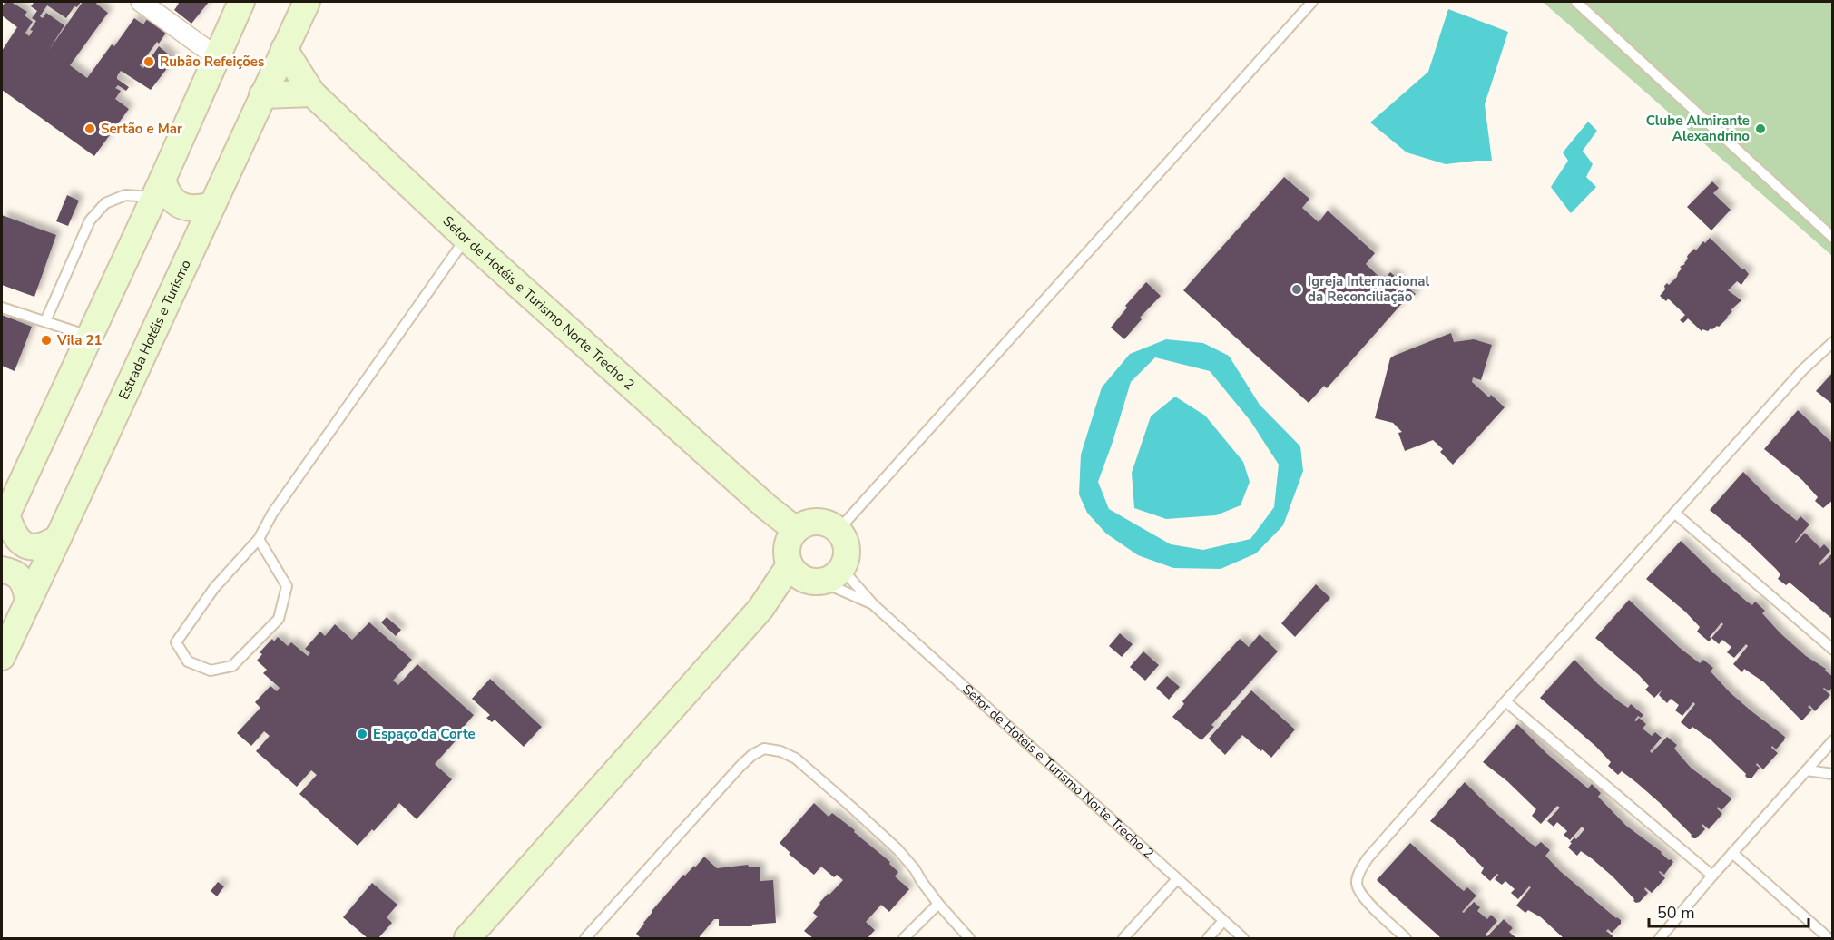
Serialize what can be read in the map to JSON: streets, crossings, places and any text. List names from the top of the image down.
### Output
{
  "streets": {
    "main road": ["Setor de Hotéis e Turismo Norte Trecho 2", "Estrada Hotéis e Turismo"]
  },
  "crossings": [
    ["Setor de Hotéis e Turismo Norte Trecho 2", "Estrada Hotéis e Turismo"]
  ],
  "places": [
    "Rubão Refeições",
    "Sertão e Mar",
    "Clube Almirante Alexandrino",
    "Igreja Internacional da Reconciliação",
    "Vila 21",
    "Espaço da Corte"
  ],
  "scale_bar": "50 m"
}
